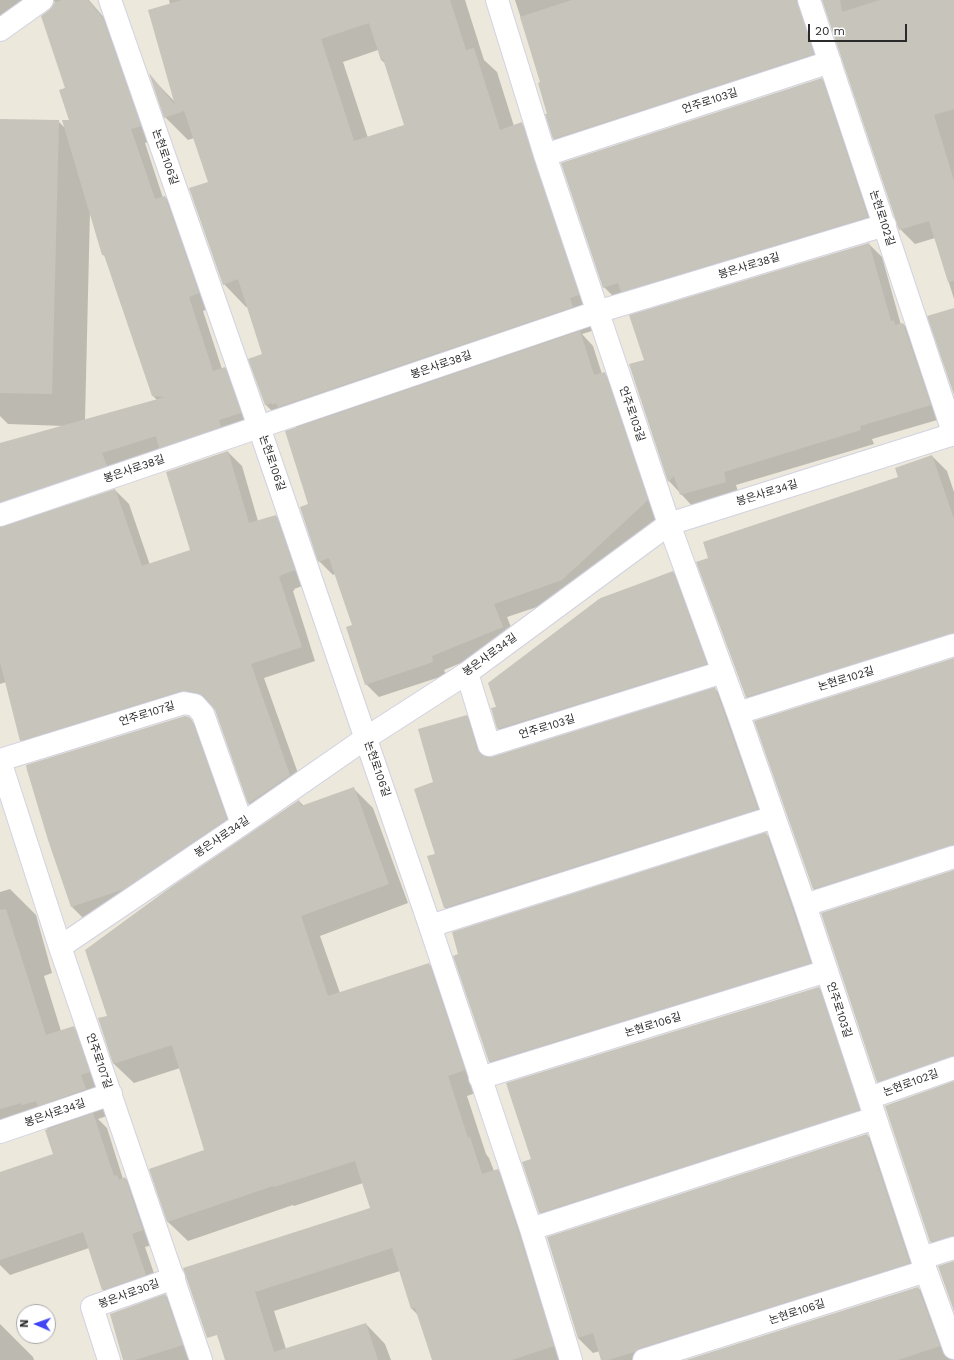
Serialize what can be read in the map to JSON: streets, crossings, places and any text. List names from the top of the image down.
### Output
{
  "streets": {
    "street": [
      "언주로103길",
      "논현로106길",
      "논현로102길",
      "봉은사로38길",
      "봉은사로34길",
      "언주로107길",
      "봉은사로30길"
    ]
  },
  "crossings": [
    ["언주로103길", "논현로106길"],
    ["언주로103길", "논현로102길"],
    ["언주로103길", "봉은사로38길"],
    ["언주로103길", "봉은사로34길"],
    ["논현로106길", "봉은사로38길"],
    ["논현로106길", "봉은사로34길"],
    ["논현로102길", "봉은사로38길"],
    ["논현로102길", "봉은사로34길"],
    ["봉은사로34길", "언주로107길"],
    ["언주로107길", "봉은사로30길"]
  ],
  "scale_bar": "20 m",
  "north": "left"
}
